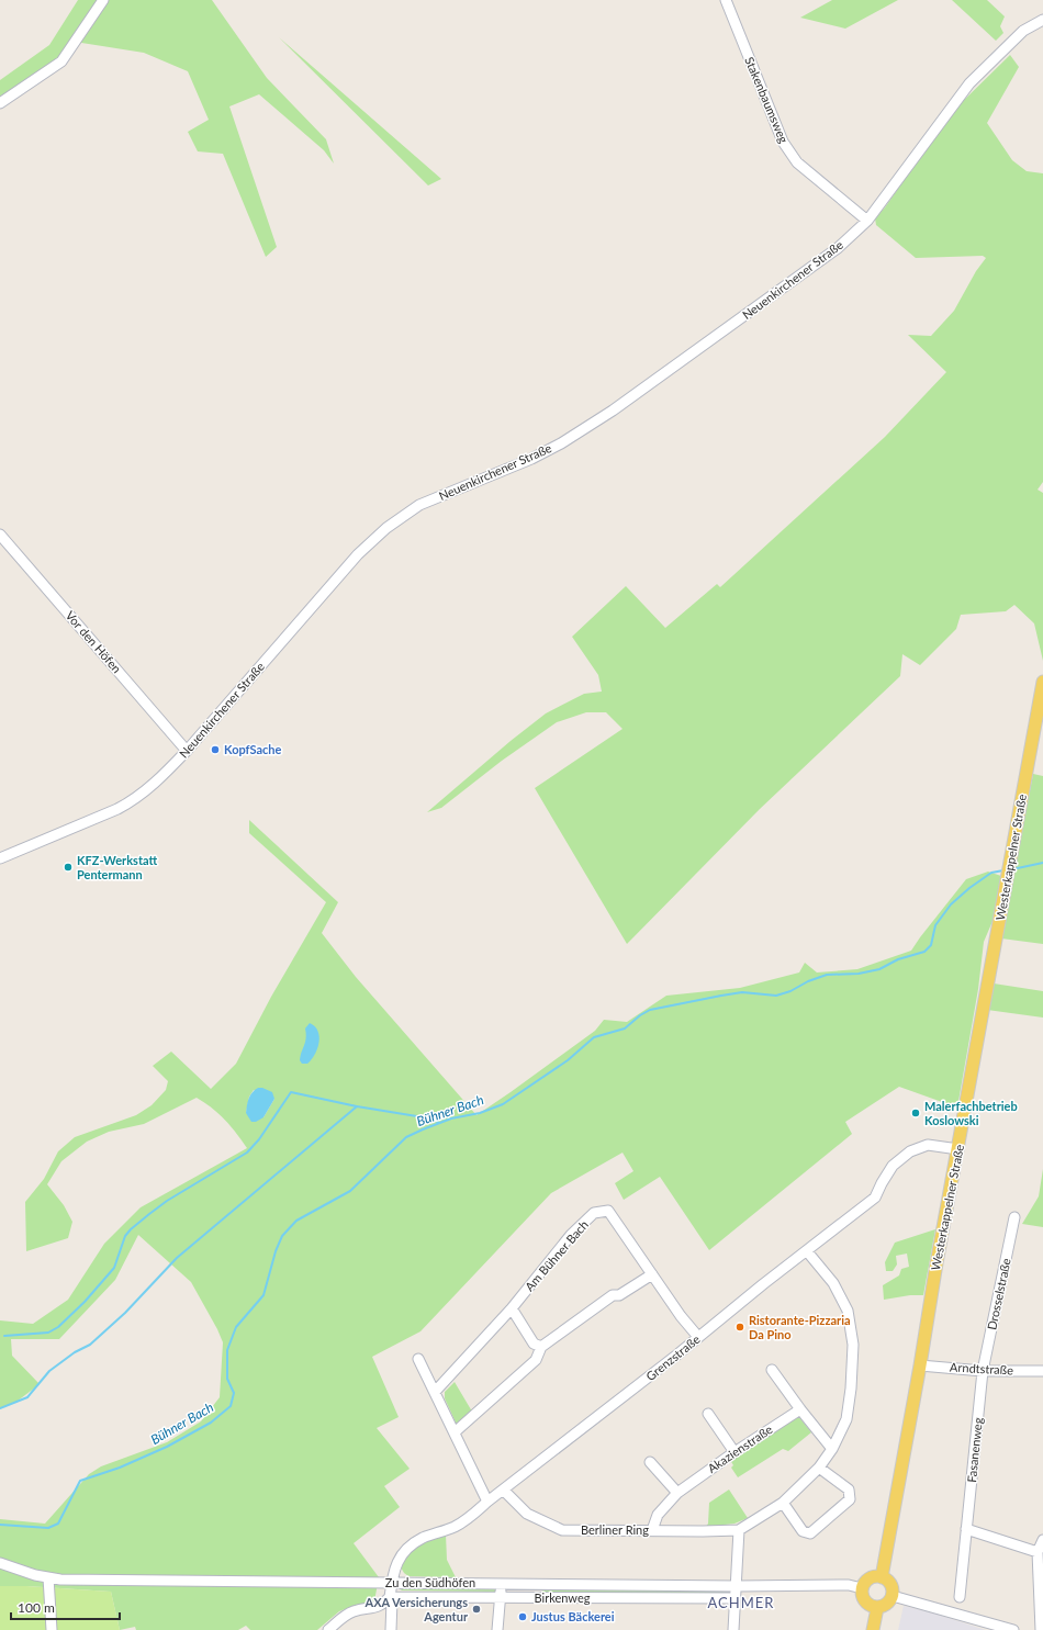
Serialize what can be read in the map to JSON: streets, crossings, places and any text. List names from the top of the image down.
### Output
{
  "streets": {
    "main road": ["Westerkappelner Straße"],
    "street": [
      "Stakenbaumsweg",
      "Neuenkirchener Straße",
      "Vor den Höfen",
      "Am Bühner Bach",
      "Drosselstraße",
      "Grenzstraße",
      "Arndtstraße",
      "Akazienstraße",
      "Fasanenweg",
      "Berliner Ring",
      "Zu den Südhöfen",
      "Birkenweg"
    ]
  },
  "crossings": [
    ["Stakenbaumsweg", "Neuenkirchener Straße"],
    ["Neuenkirchener Straße", "Vor den Höfen"],
    ["Westerkappelner Straße", "Grenzstraße"],
    ["Westerkappelner Straße", "Arndtstraße"],
    ["Westerkappelner Straße", "Zu den Südhöfen"],
    ["Am Bühner Bach", "Grenzstraße"],
    ["Drosselstraße", "Arndtstraße"],
    ["Drosselstraße", "Fasanenweg"],
    ["Grenzstraße", "Berliner Ring"],
    ["Grenzstraße", "Zu den Südhöfen"],
    ["Grenzstraße", "Birkenweg"],
    ["Arndtstraße", "Fasanenweg"],
    ["Akazienstraße", "Berliner Ring"]
  ],
  "districts": ["ACHMER"],
  "water": ["Bühner Bach"],
  "places": [
    "KopfSache",
    "KFZ-Werkstatt Pentermann",
    "Malerfachbetrieb Koslowski",
    "Ristorante-Pizzaria Da Pino",
    "AXA Versicherungs Agentur",
    "Justus Bäckerei"
  ],
  "scale_bar": "100 m"
}
